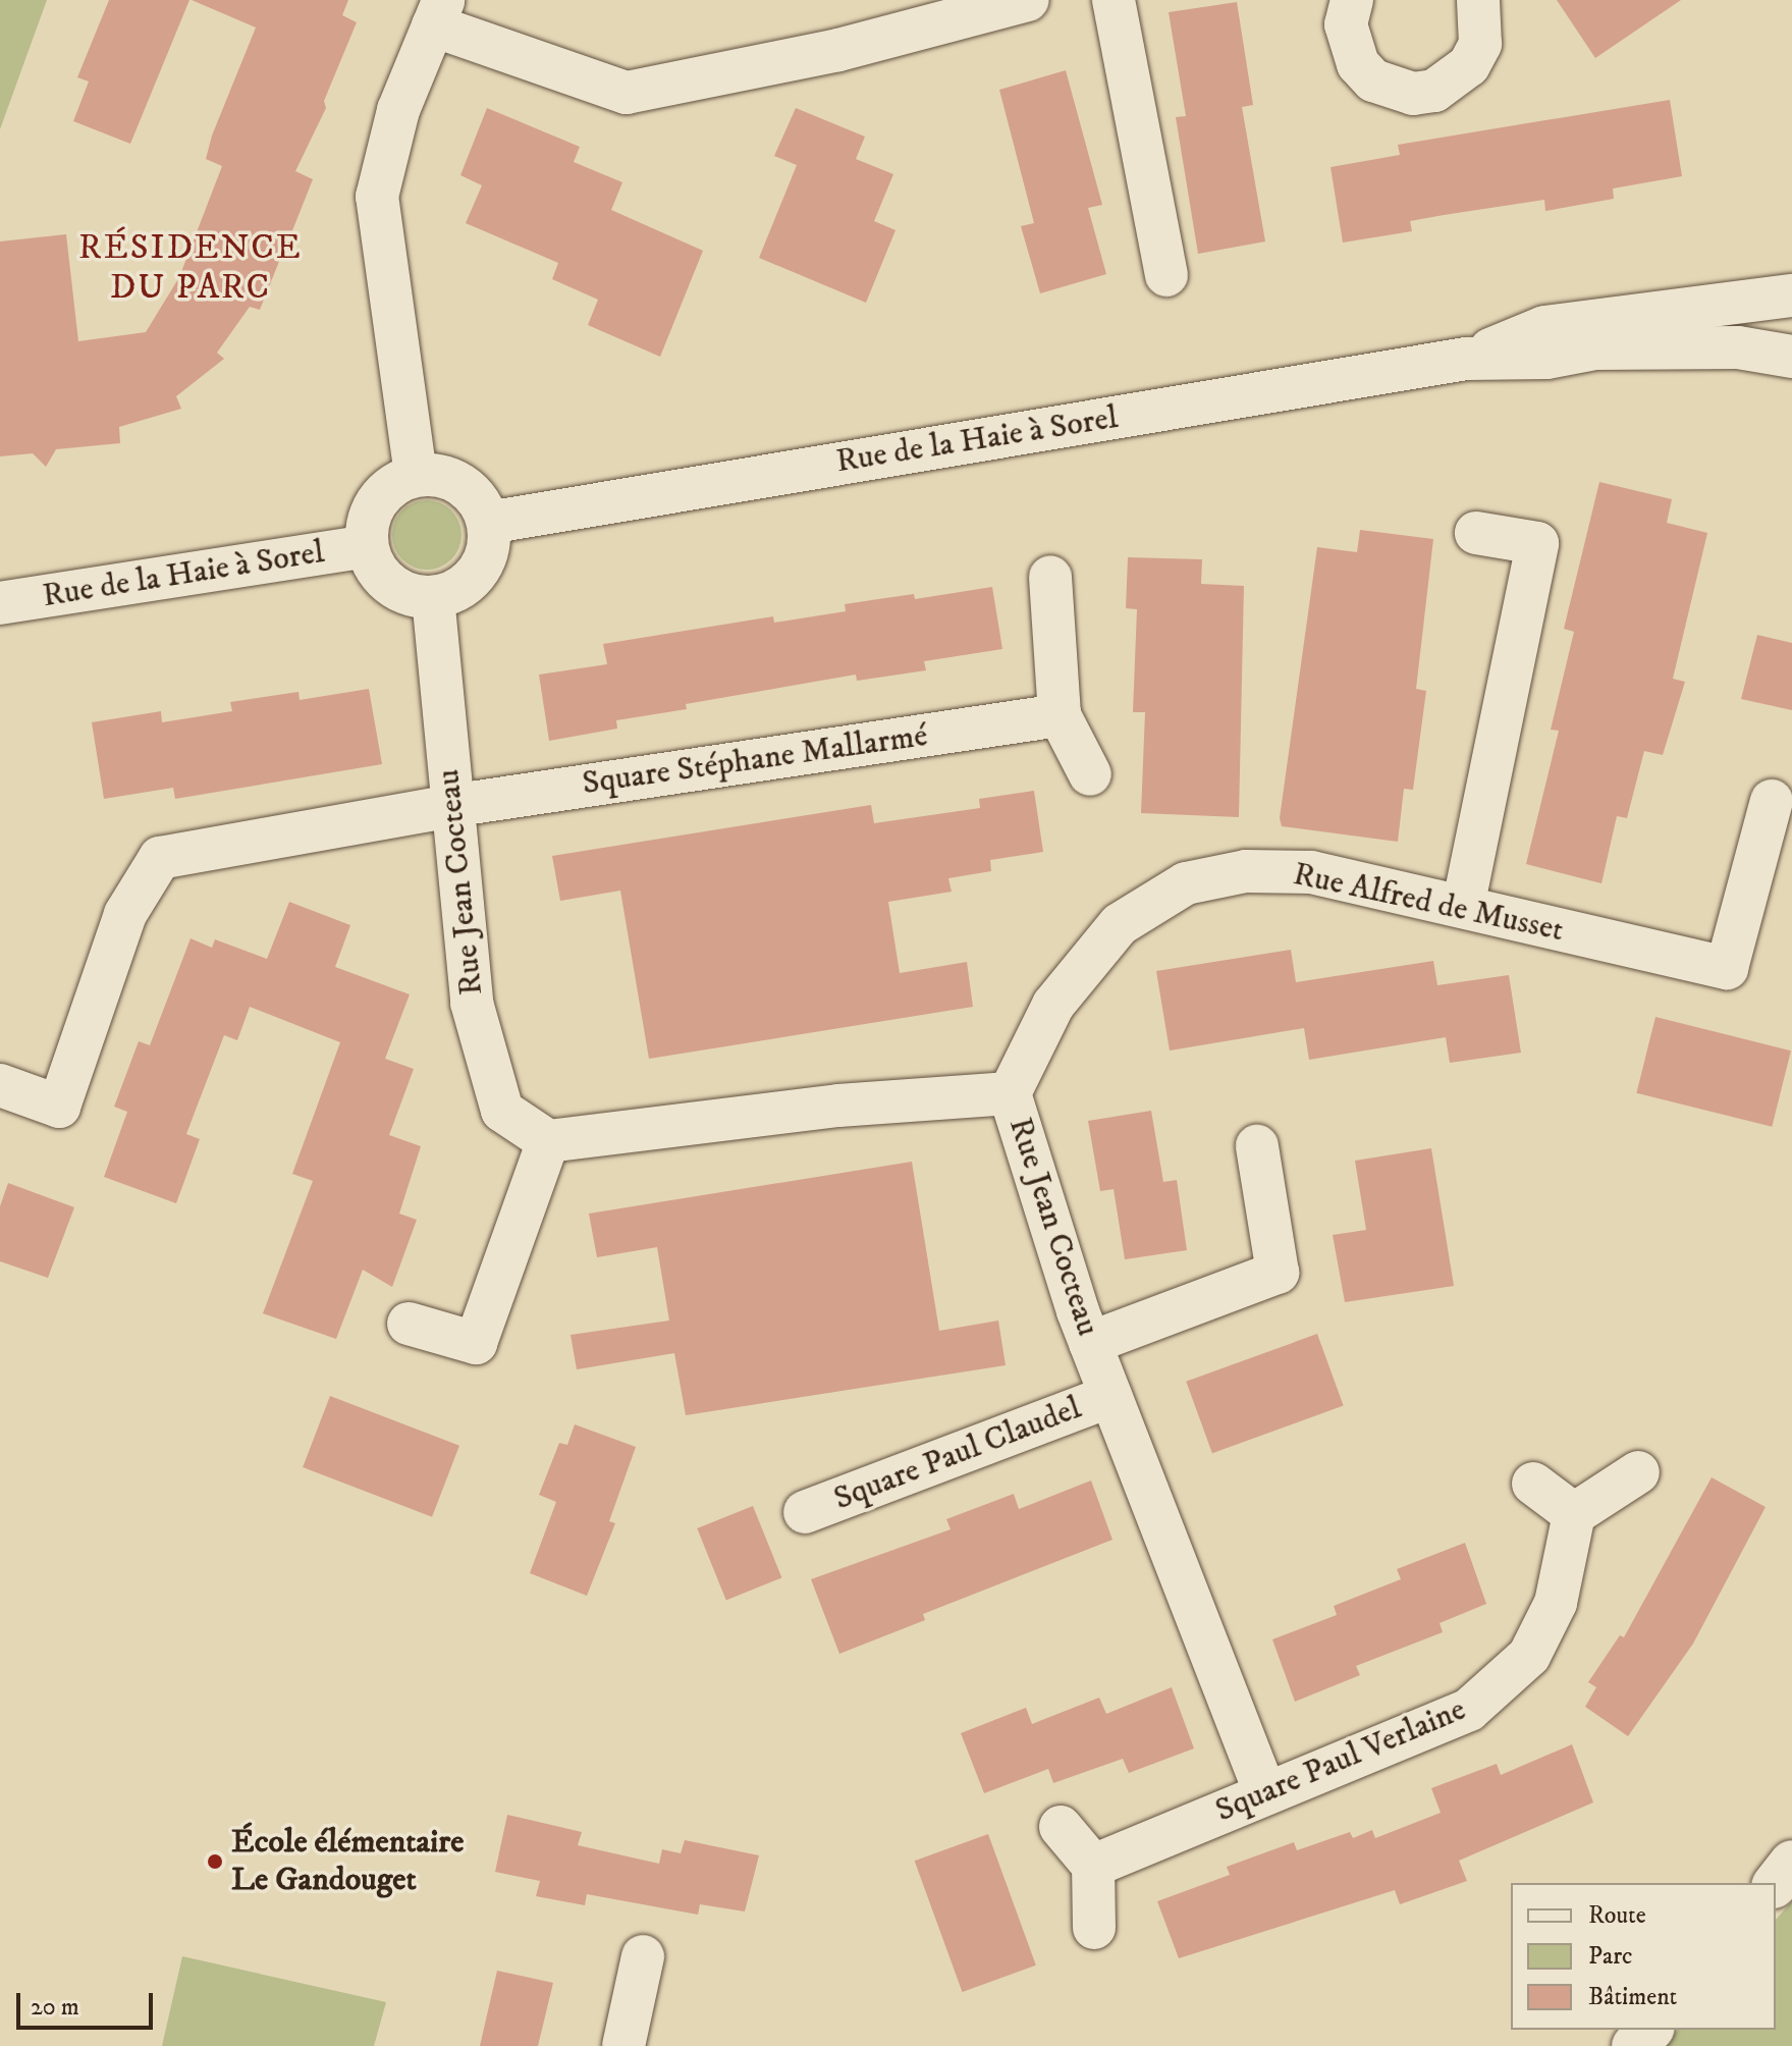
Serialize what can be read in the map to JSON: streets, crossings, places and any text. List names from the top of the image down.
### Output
{
  "streets": {
    "street": [
      "Rue de la Haie à Sorel",
      "Square Stéphane Mallarmé",
      "Rue Jean Cocteau",
      "Rue Alfred de Musset",
      "Square Paul Claudel",
      "Square Paul Verlaine"
    ]
  },
  "crossings": [
    ["Rue de la Haie à Sorel", "Rue Jean Cocteau"],
    ["Square Stéphane Mallarmé", "Rue Jean Cocteau"],
    ["Rue Jean Cocteau", "Rue Alfred de Musset"],
    ["Rue Jean Cocteau", "Square Paul Claudel"],
    ["Rue Jean Cocteau", "Square Paul Verlaine"]
  ],
  "districts": ["RÉSIDENCE DU PARC"],
  "places": ["École élémentaire Le Gandouget"],
  "legend": ["Route", "Parc", "Bâtiment"],
  "scale_bar": "20 m"
}
